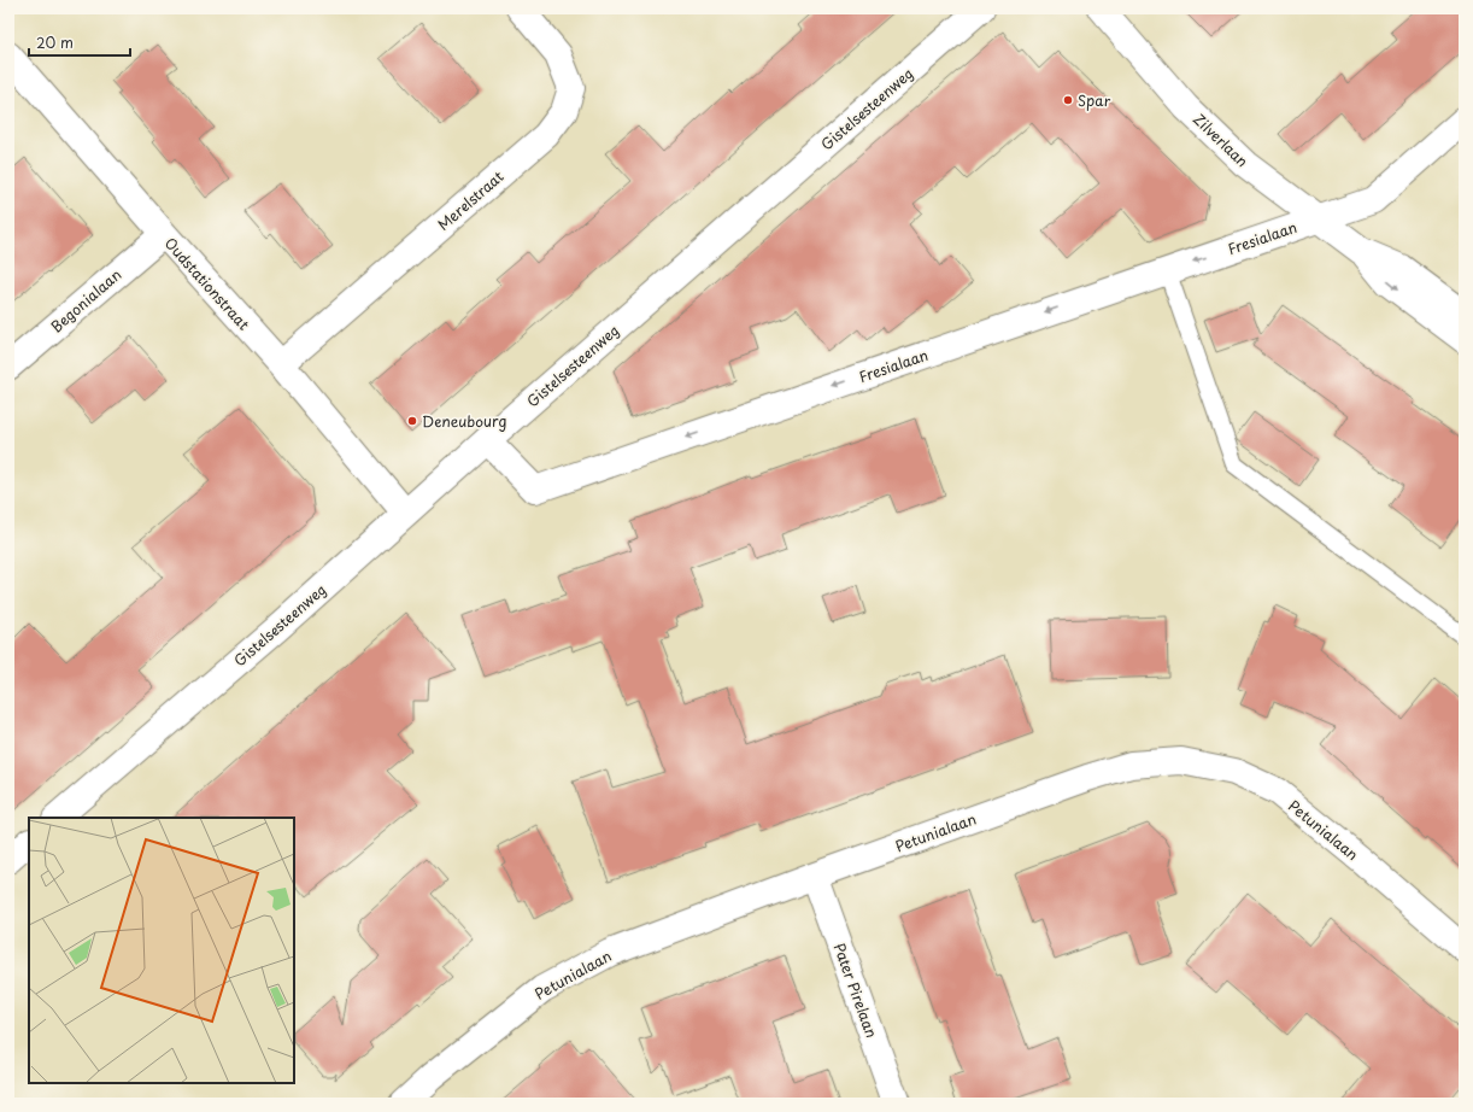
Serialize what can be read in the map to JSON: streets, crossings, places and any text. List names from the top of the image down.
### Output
{
  "streets": {
    "street": [
      "Gistelsesteenweg",
      "Zilverlaan",
      "Merelstraat",
      "Fresialaan",
      "Oudstationstraat",
      "Begonialaan",
      "Petunialaan",
      "Pater Pirelaan"
    ]
  },
  "crossings": [
    ["Gistelsesteenweg", "Fresialaan"],
    ["Gistelsesteenweg", "Oudstationstraat"],
    ["Zilverlaan", "Fresialaan"],
    ["Merelstraat", "Oudstationstraat"],
    ["Oudstationstraat", "Begonialaan"],
    ["Petunialaan", "Pater Pirelaan"]
  ],
  "one_way": ["Fresialaan"],
  "places": ["Spar", "Deneubourg"],
  "scale_bar": "20 m"
}
